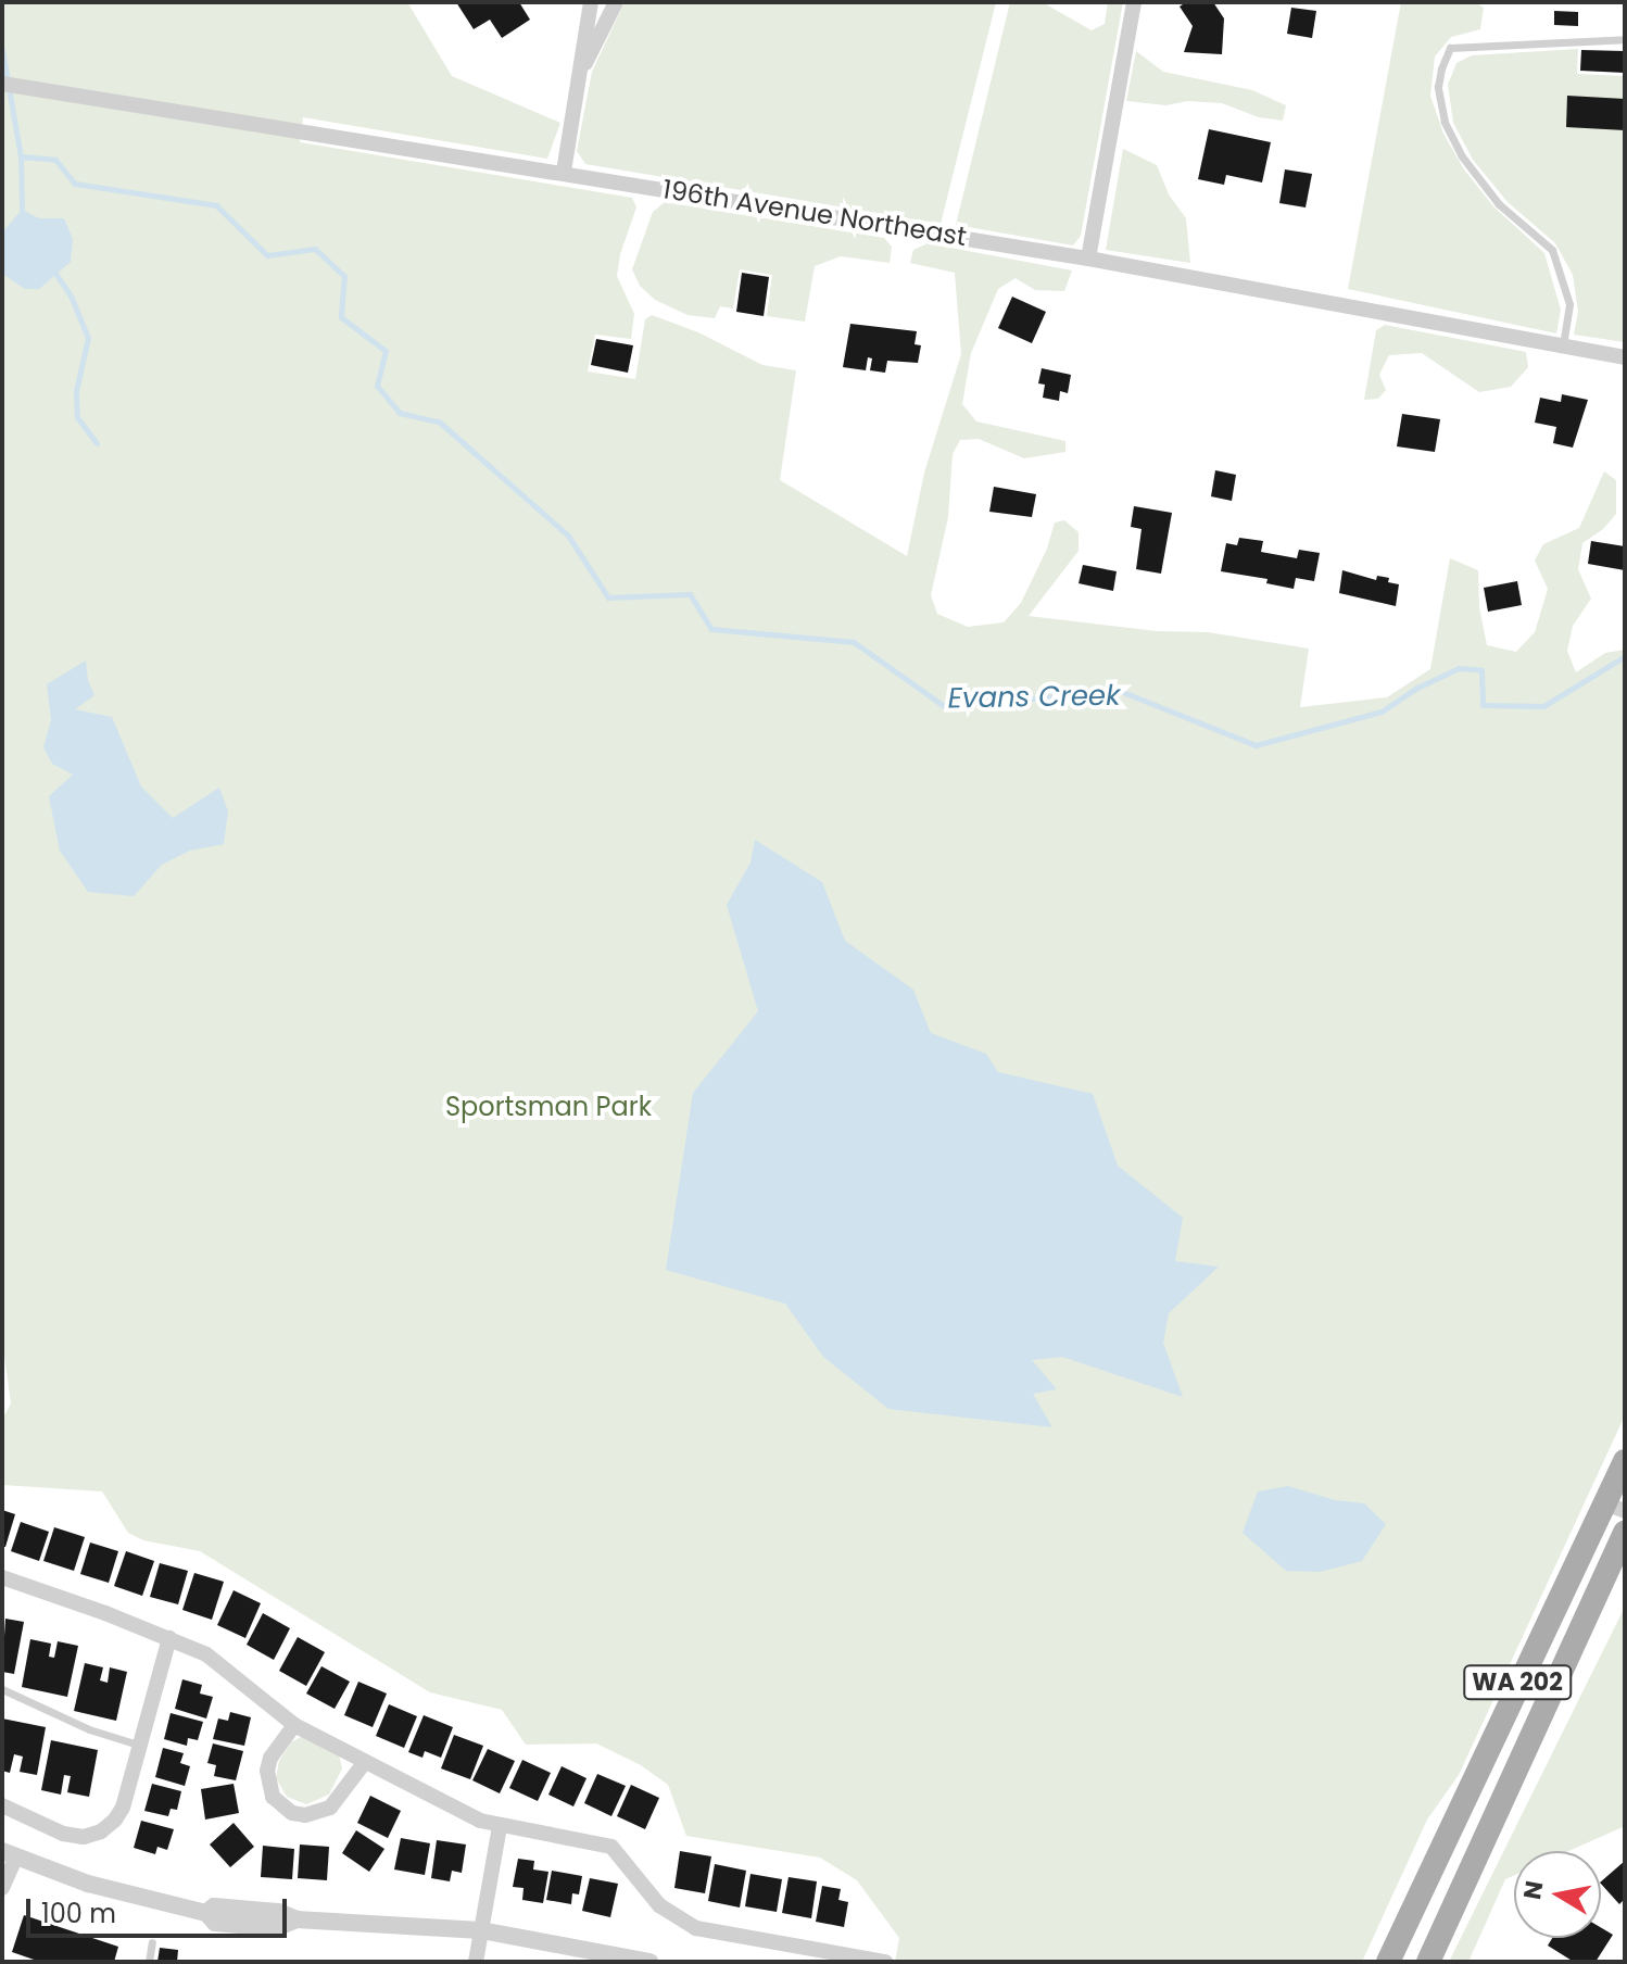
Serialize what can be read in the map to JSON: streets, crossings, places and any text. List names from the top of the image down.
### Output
{
  "streets": {
    "main road": ["WA 202"],
    "street": ["196th Avenue Northeast"]
  },
  "water": ["Evans Creek"],
  "parks": ["Sportsman Park"],
  "scale_bar": "100 m",
  "north": "left"
}
